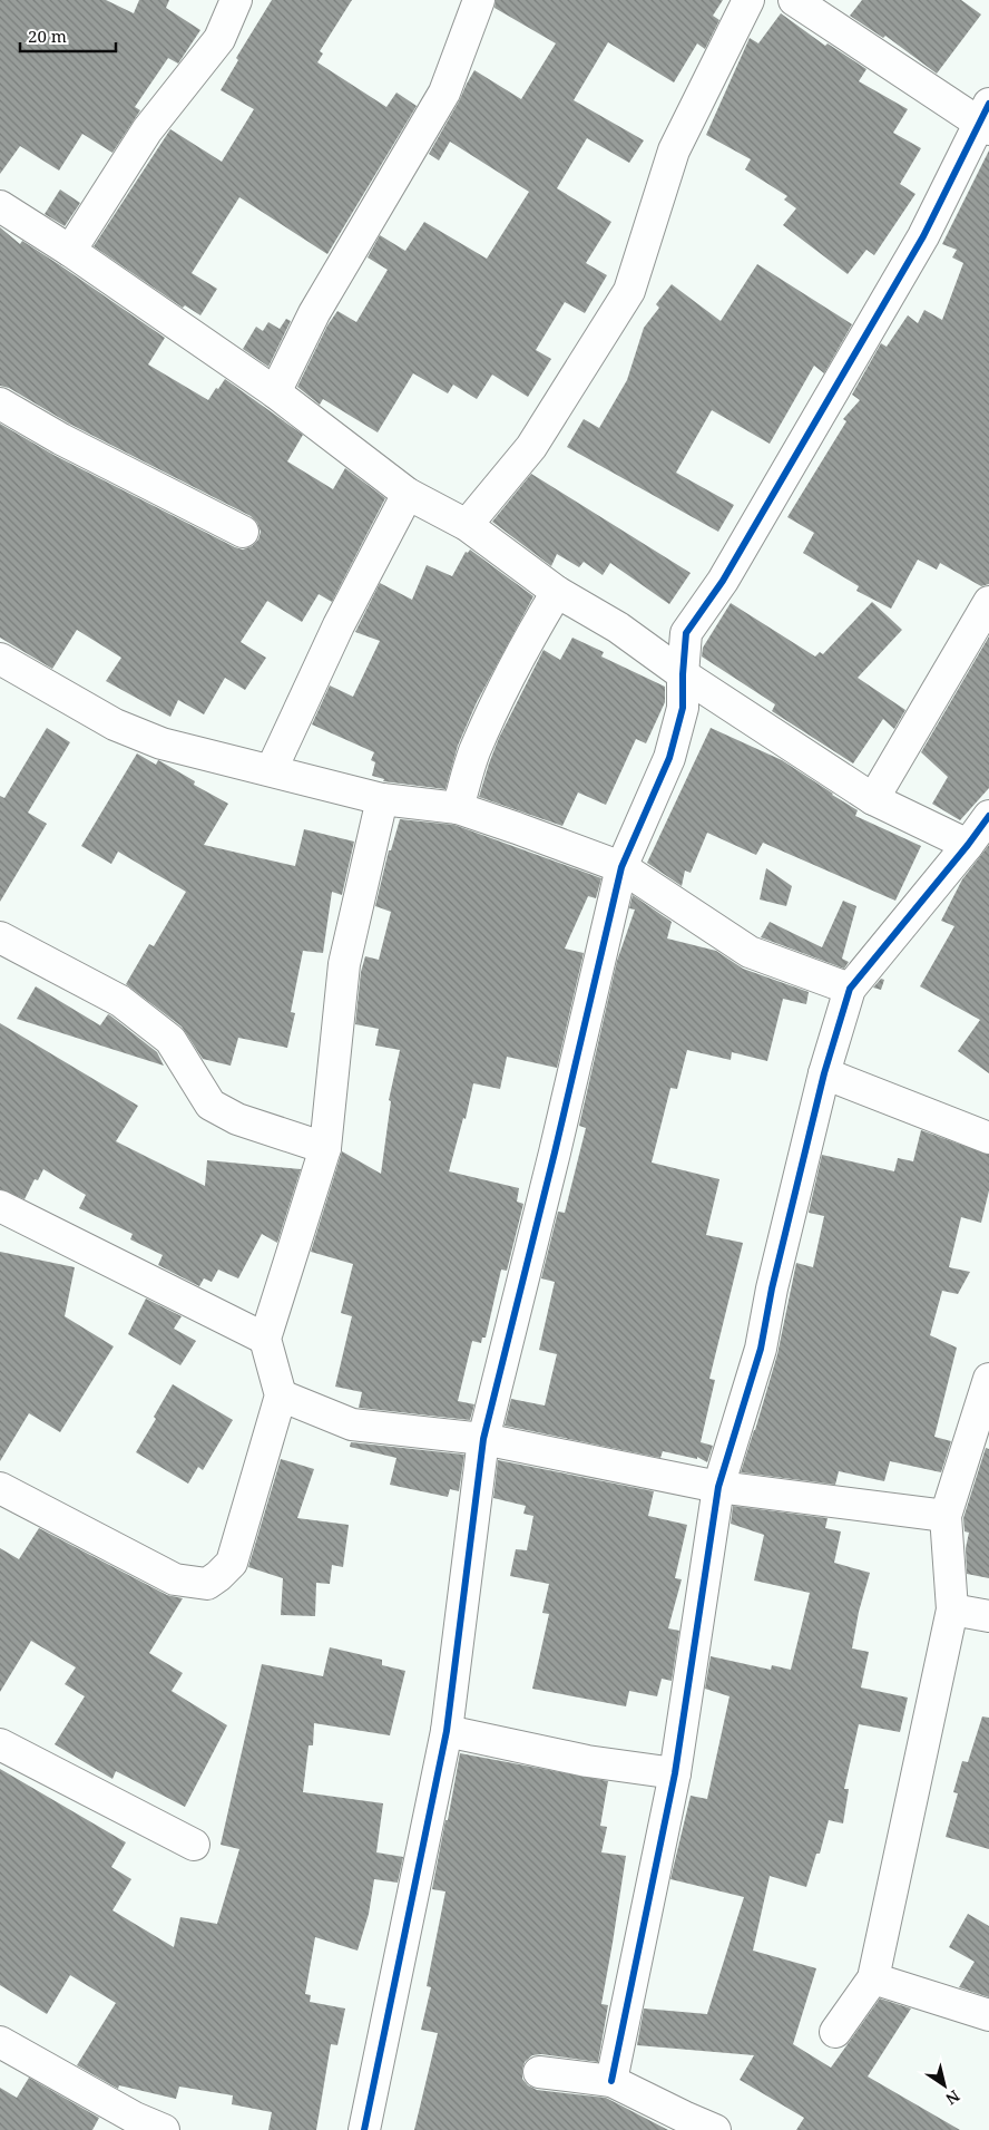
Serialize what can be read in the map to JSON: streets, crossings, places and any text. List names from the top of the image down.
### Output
{
  "scale_bar": "20 m",
  "north": "bottom right"
}
